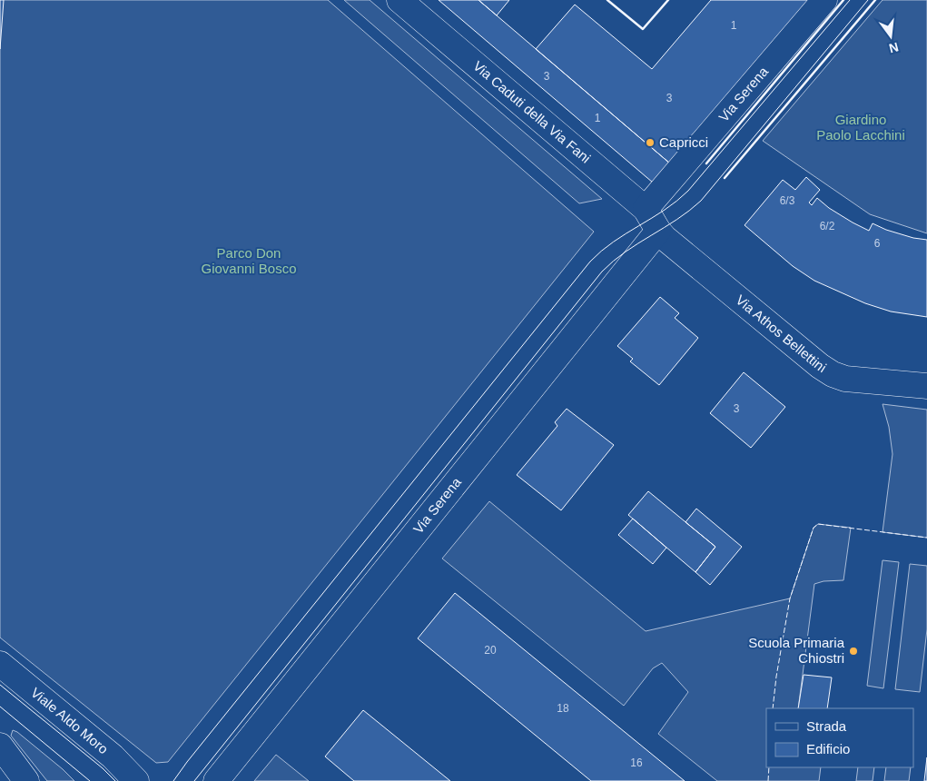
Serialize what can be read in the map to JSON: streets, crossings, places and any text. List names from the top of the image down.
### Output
{
  "streets": {
    "street": [
      "Via Serena",
      "Via Caduti della Via Fani",
      "Via Athos Bellettini",
      "Viale Aldo Moro"
    ]
  },
  "crossings": [
    ["Via Serena", "Via Caduti della Via Fani"],
    ["Via Serena", "Via Athos Bellettini"],
    ["Via Caduti della Via Fani", "Via Athos Bellettini"]
  ],
  "parks": ["Giardino Paolo Lacchini", "Parco Don Giovanni Bosco"],
  "places": ["Capricci", "Scuola Primaria Chiostri"],
  "house_numbers": [
    "1",
    "3",
    "3",
    "1",
    "6/3",
    "6/2",
    "6",
    "3",
    "20",
    "18",
    "16"
  ],
  "legend": ["Strada", "Edificio"],
  "north": "bottom"
}
